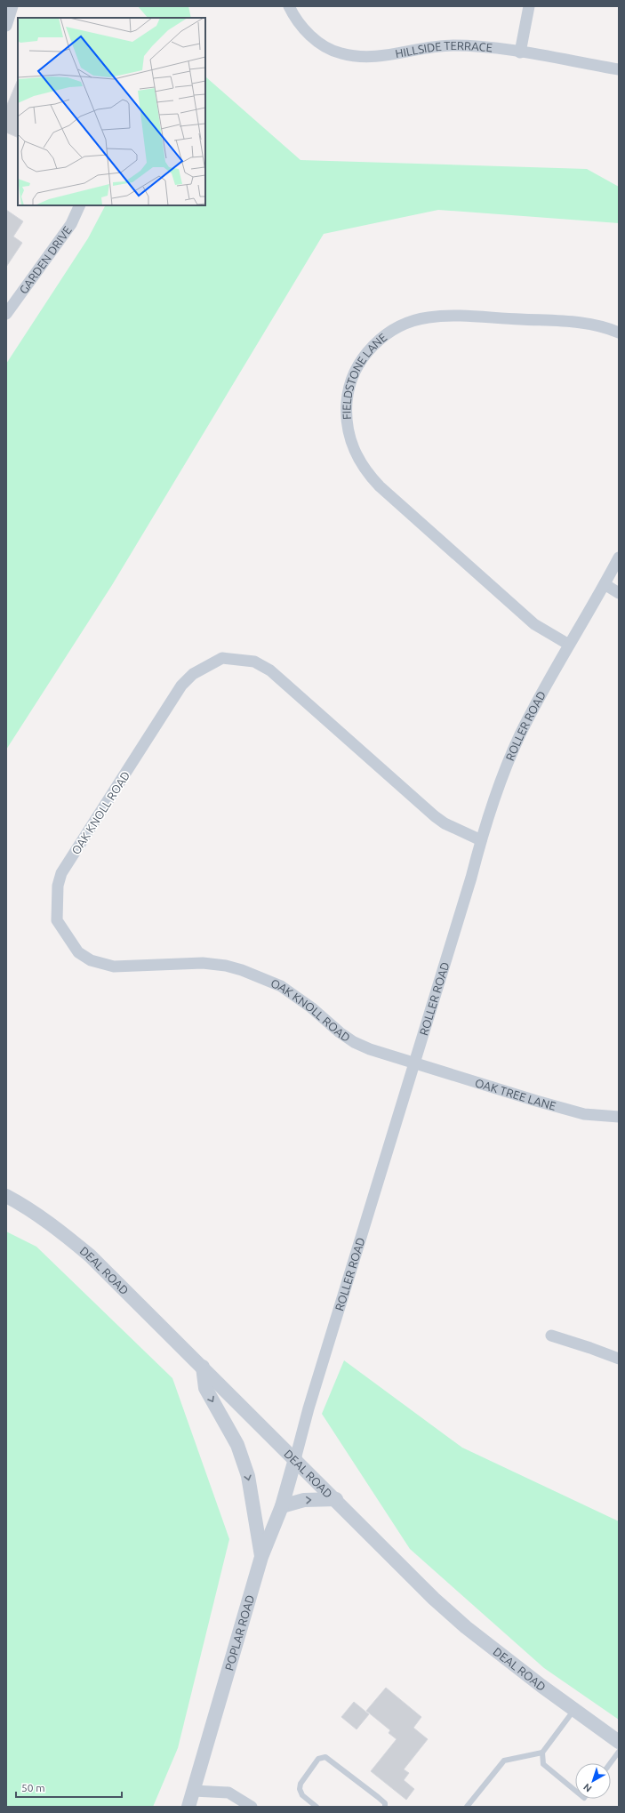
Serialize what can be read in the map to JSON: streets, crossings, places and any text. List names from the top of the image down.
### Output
{
  "streets": {
    "street": [
      "HILLSIDE TERRACE",
      "GARDEN DRIVE",
      "FIELDSTONE LANE",
      "ROLLER ROAD",
      "OAK KNOLL ROAD",
      "OAK TREE LANE",
      "DEAL ROAD",
      "POPLAR ROAD"
    ]
  },
  "crossings": [
    ["FIELDSTONE LANE", "ROLLER ROAD"],
    ["ROLLER ROAD", "OAK KNOLL ROAD"],
    ["ROLLER ROAD", "OAK TREE LANE"],
    ["ROLLER ROAD", "DEAL ROAD"],
    ["ROLLER ROAD", "POPLAR ROAD"],
    ["OAK KNOLL ROAD", "OAK TREE LANE"],
    ["DEAL ROAD", "POPLAR ROAD"]
  ],
  "scale_bar": "50 m",
  "north": "bottom left"
}
